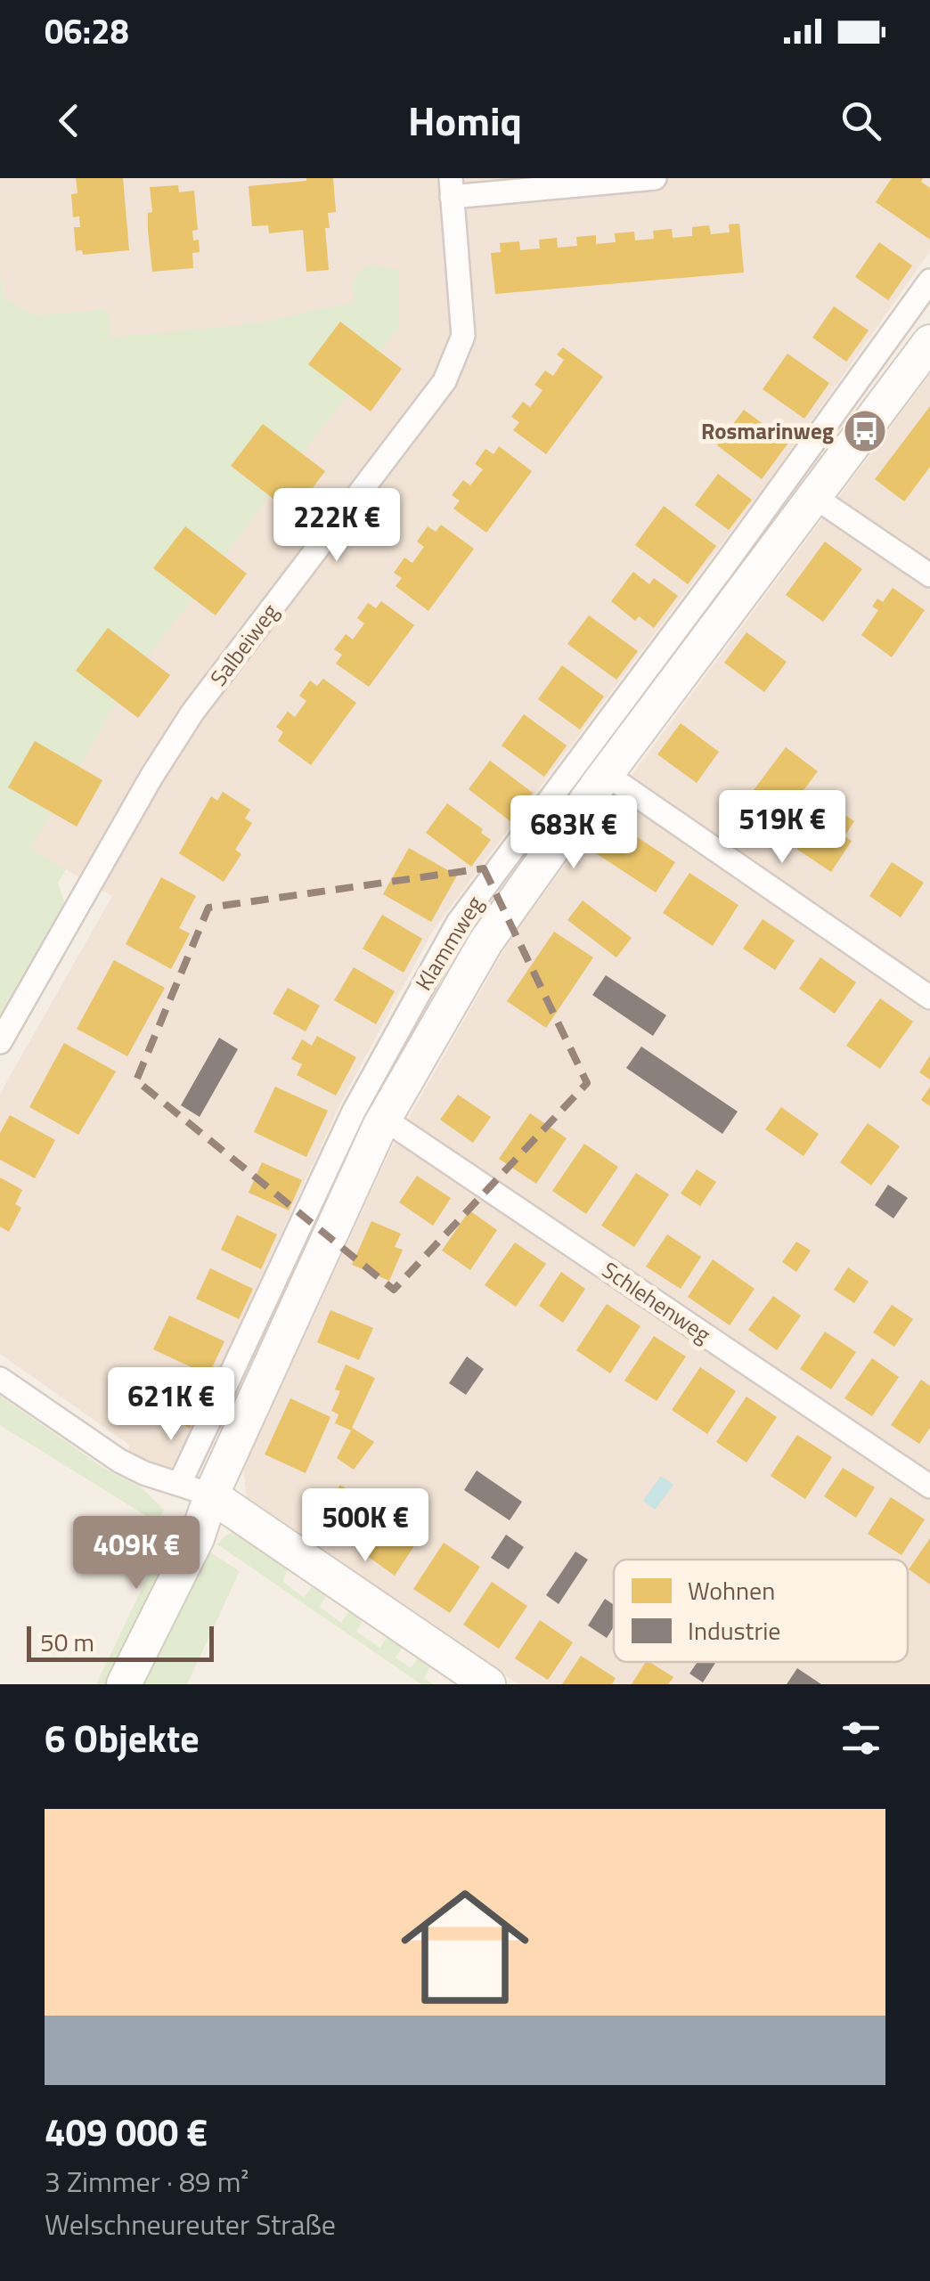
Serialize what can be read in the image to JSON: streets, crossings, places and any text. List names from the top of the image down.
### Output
{
  "streets": {
    "main road": ["Klammweg"],
    "street": ["Salbeiweg", "Schlehenweg"]
  },
  "crossings": [
    ["Klammweg", "Schlehenweg"]
  ],
  "places": {
    "bus stop": ["Rosmarinweg"]
  },
  "legend": ["Wohnen", "Industrie"],
  "scale_bar": "50 m",
  "page": {
    "status": "06:28",
    "header": "Homiq",
    "price": [
      "222K €",
      "519K €",
      "683K €",
      "621K €",
      "500K €",
      "409K €"
    ],
    "scale": "50 m",
    "heading": "6 Objekte",
    "list": [
      {
        "name": "409 000 €",
        "note": "3 Zimmer · 89 m² · Welschneureuter Straße"
      }
    ]
  }
}
